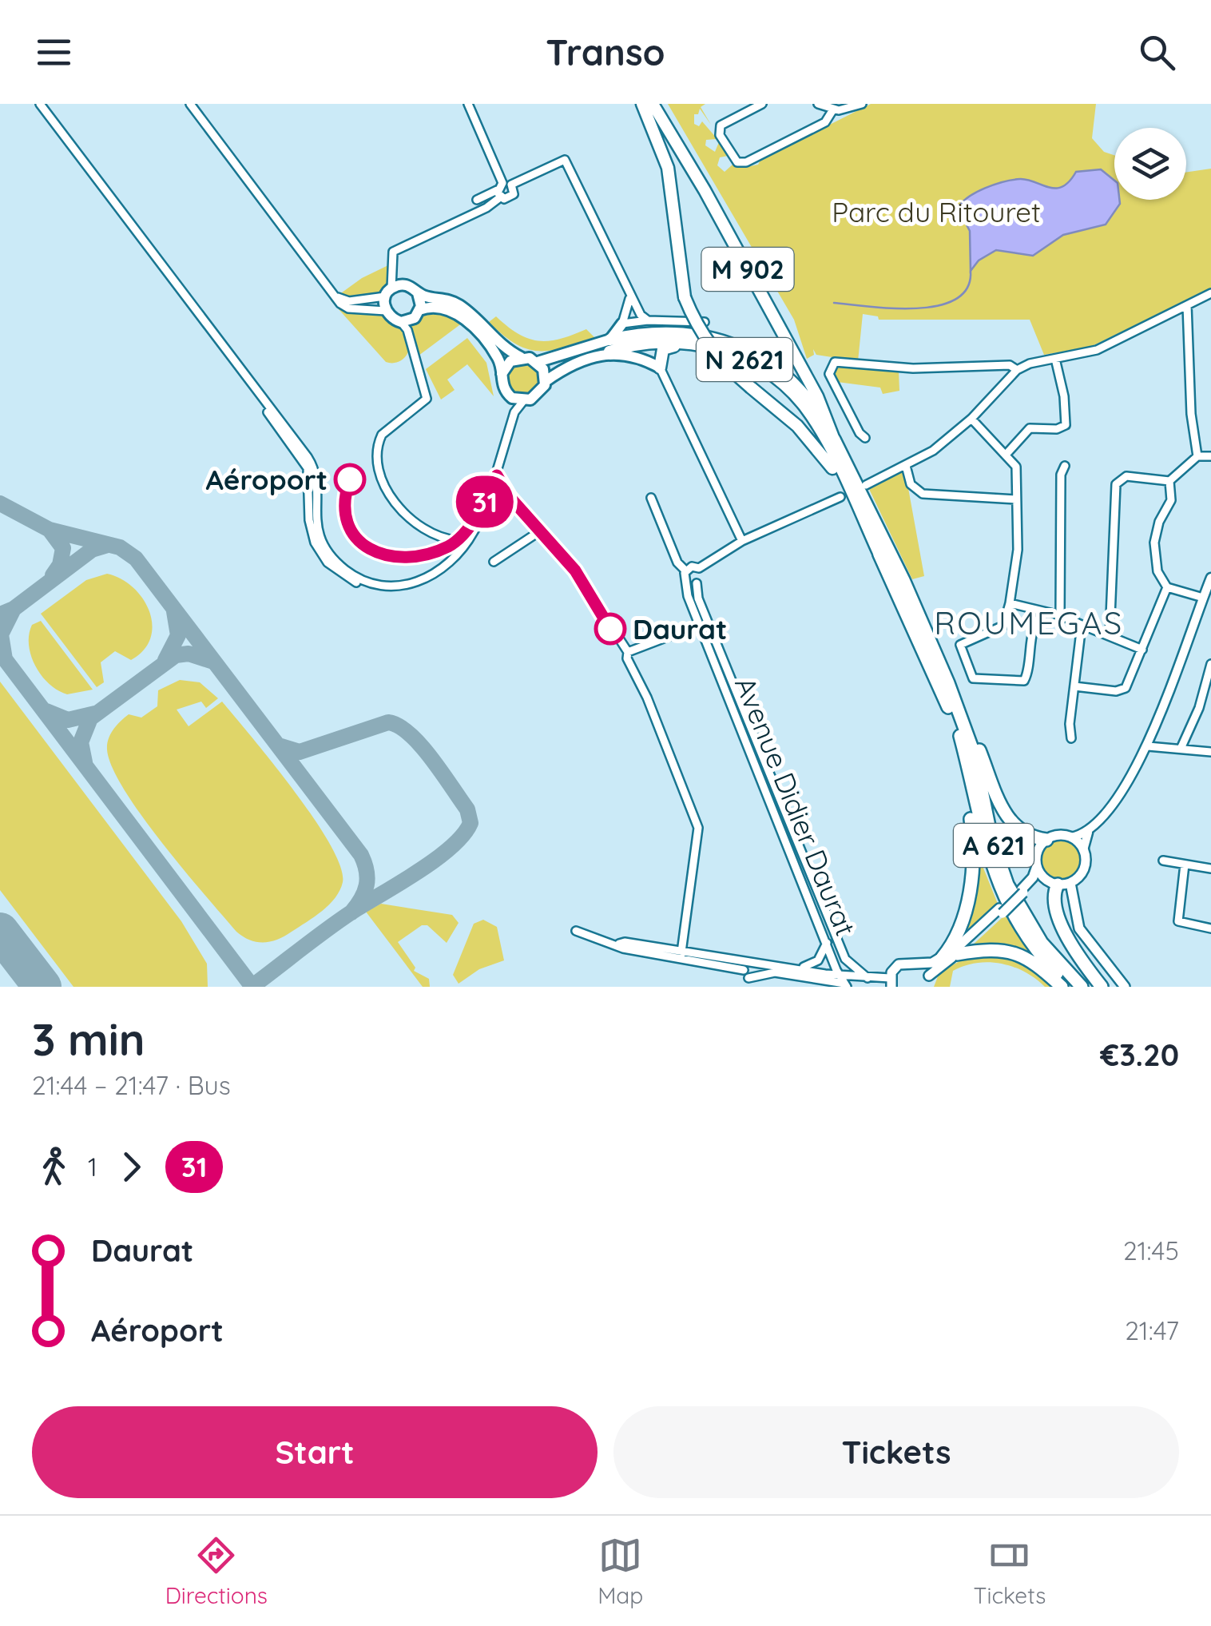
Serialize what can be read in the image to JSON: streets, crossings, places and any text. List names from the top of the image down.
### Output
{
  "streets": {
    "highway": ["M 902", "N 2621", "A 621"],
    "street": ["Avenue Didier Daurat"]
  },
  "crossings": [
    ["M 902", "N 2621"],
    ["M 902", "A 621"],
    ["N 2621", "A 621"]
  ],
  "districts": ["ROUMEGAS"],
  "parks": ["Parc du Ritouret"],
  "places": ["Aéroport", "Daurat"],
  "lines": ["bus line 31"],
  "page": {
    "header": "Transo",
    "on_map": "31",
    "heading": ["3 min", "21:44 – 21:47 · Bus", "€3.20"],
    "legs": ["1", "31"],
    "list": [
      {
        "name": "Daurat",
        "value": "21:45"
      },
      {
        "name": "Aéroport",
        "value": "21:47"
      }
    ],
    "buttons": ["Start", "Tickets"],
    "tabs": ["Directions", "Map", "Tickets"]
  }
}
